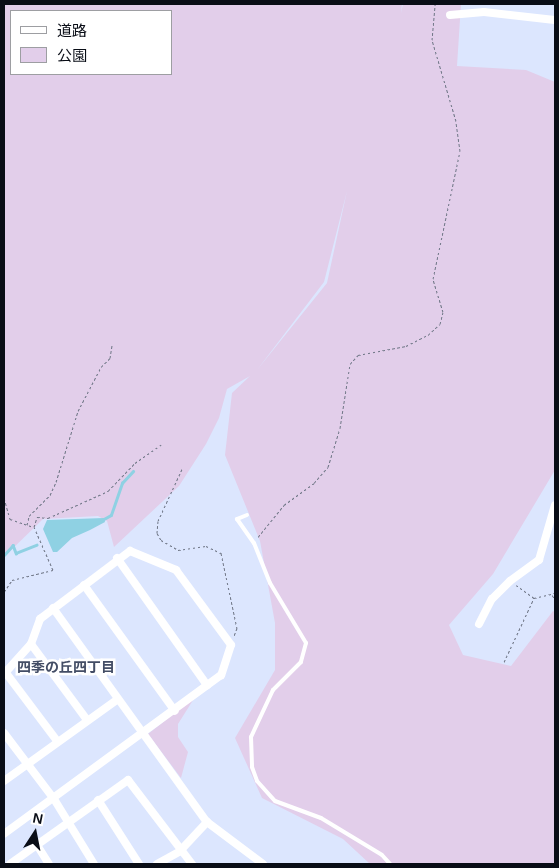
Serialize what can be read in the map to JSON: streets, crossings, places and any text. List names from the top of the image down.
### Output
{
  "districts": ["四季の丘四丁目"],
  "legend": ["道路", "公園"],
  "north": "top"
}
